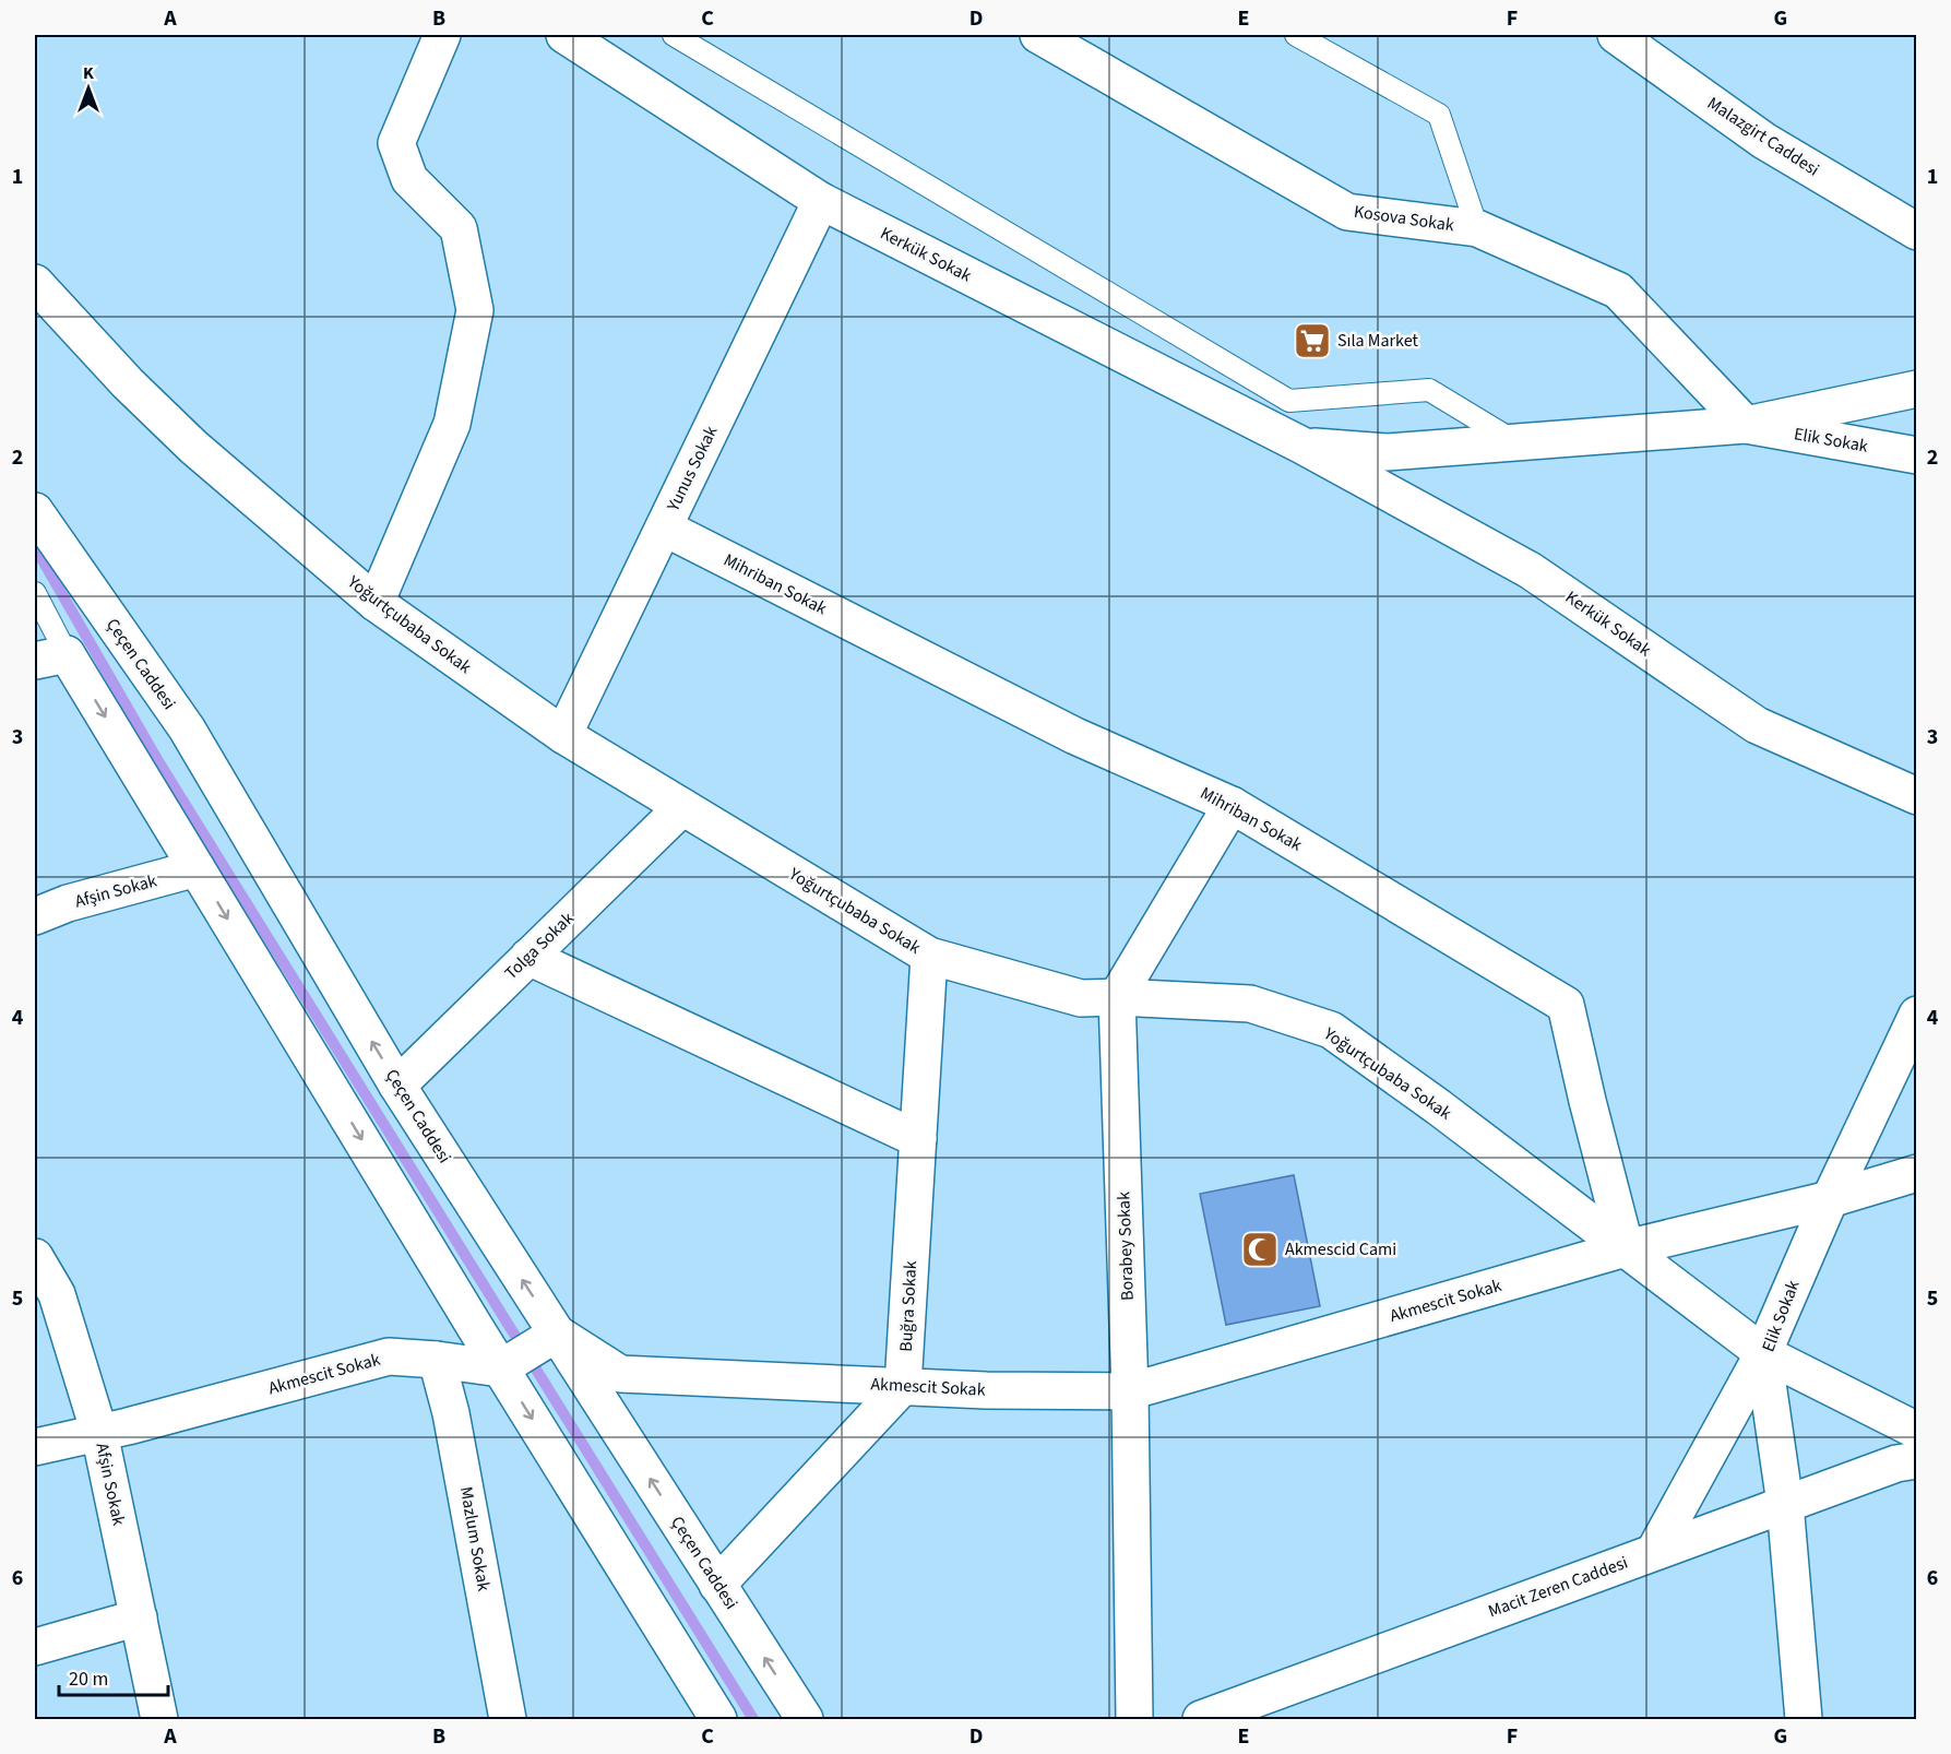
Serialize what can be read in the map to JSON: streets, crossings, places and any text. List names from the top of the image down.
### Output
{
  "streets": {
    "street": [
      "Malazgirt Caddesi",
      "Kosova Sokak",
      "Kerkük Sokak",
      "Elik Sokak",
      "Yunus Sokak",
      "Mihriban Sokak",
      "Yoğurtçubaba Sokak",
      "Çeçen Caddesi",
      "Afşin Sokak",
      "Tolga Sokak",
      "Borabey Sokak",
      "Akmescit Sokak",
      "Buğra Sokak",
      "Mazlum Sokak",
      "Macit Zeren Caddesi"
    ]
  },
  "crossings": [
    ["Kosova Sokak", "Kerkük Sokak"],
    ["Kosova Sokak", "Elik Sokak"],
    ["Kerkük Sokak", "Elik Sokak"],
    ["Kerkük Sokak", "Yunus Sokak"],
    ["Elik Sokak", "Yoğurtçubaba Sokak"],
    ["Elik Sokak", "Akmescit Sokak"],
    ["Elik Sokak", "Macit Zeren Caddesi"],
    ["Yunus Sokak", "Mihriban Sokak"],
    ["Yunus Sokak", "Yoğurtçubaba Sokak"],
    ["Mihriban Sokak", "Yoğurtçubaba Sokak"],
    ["Mihriban Sokak", "Akmescit Sokak"],
    ["Yoğurtçubaba Sokak", "Tolga Sokak"],
    ["Yoğurtçubaba Sokak", "Borabey Sokak"],
    ["Yoğurtçubaba Sokak", "Akmescit Sokak"],
    ["Yoğurtçubaba Sokak", "Buğra Sokak"],
    ["Çeçen Caddesi", "Tolga Sokak"],
    ["Çeçen Caddesi", "Akmescit Sokak"],
    ["Afşin Sokak", "Akmescit Sokak"],
    ["Borabey Sokak", "Akmescit Sokak"],
    ["Akmescit Sokak", "Buğra Sokak"],
    ["Akmescit Sokak", "Mazlum Sokak"]
  ],
  "places": {
    "supermarket": ["Sıla Market"],
    "mosque": ["Akmescid Cami"]
  },
  "scale_bar": "20 m",
  "north": "top",
  "grid": {
    "columns": [
      "A",
      "B",
      "C",
      "D",
      "E",
      "F",
      "G"
    ],
    "rows": [
      "1",
      "2",
      "3",
      "4",
      "5",
      "6"
    ]
  }
}
